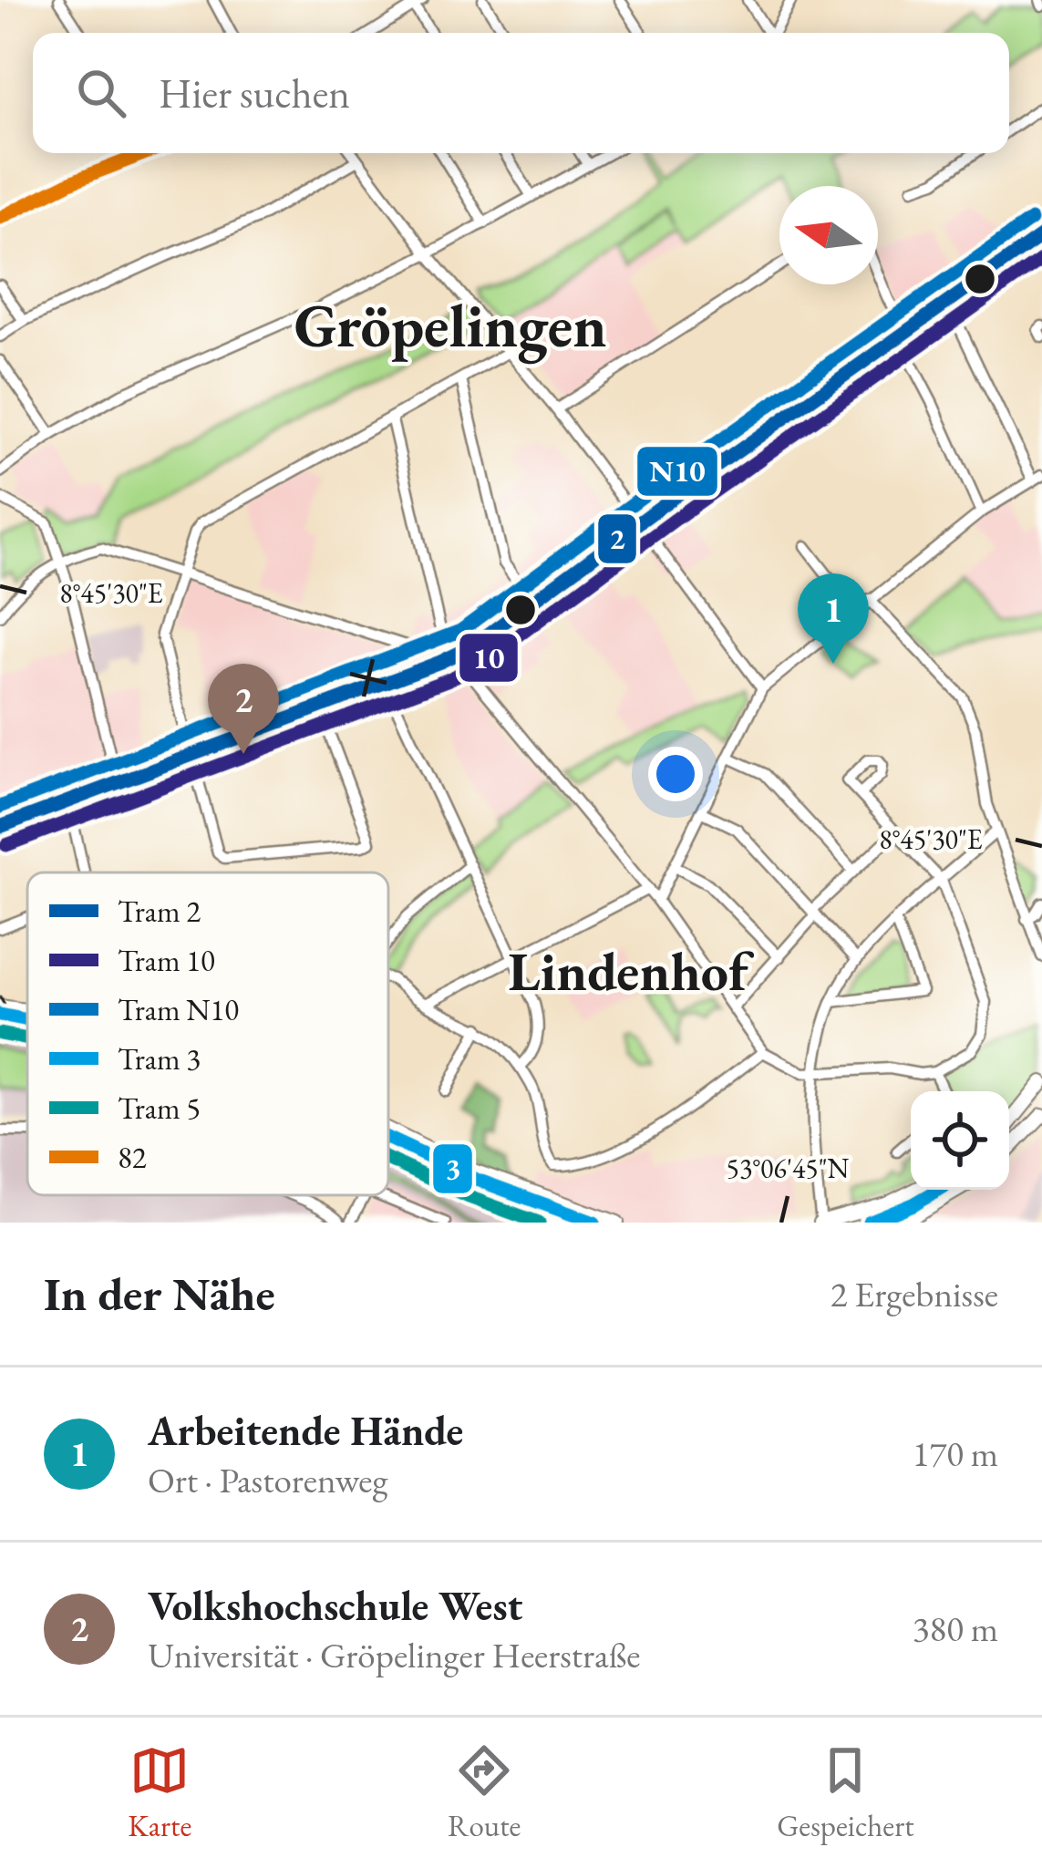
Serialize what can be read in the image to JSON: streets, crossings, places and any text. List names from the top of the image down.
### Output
{
  "districts": ["Gröpelingen", "Lindenhof"],
  "lines": [
    "transit line 82",
    "tram line N10",
    "tram line 2",
    "tram line 10",
    "tram line 3",
    "tram line 5"
  ],
  "legend": [
    "Tram 2",
    "Tram 10",
    "Tram N10",
    "Tram 3",
    "Tram 5",
    "82"
  ],
  "north": "left",
  "page": {
    "search": "Hier suchen",
    "pins": ["1", "2"],
    "heading": ["In der Nähe", "2 Ergebnisse"],
    "list": [
      {
        "mark": "1",
        "name": "Arbeitende Hände",
        "note": "Ort · Pastorenweg",
        "value": "170 m"
      },
      {
        "mark": "2",
        "name": "Volkshochschule West",
        "note": "Universität · Gröpelinger Heerstraße",
        "value": "380 m"
      }
    ],
    "nav": ["Karte", "Route", "Gespeichert"]
  },
  "coordinates": ["8°45'30\"E", "53°06'45\"N"]
}
